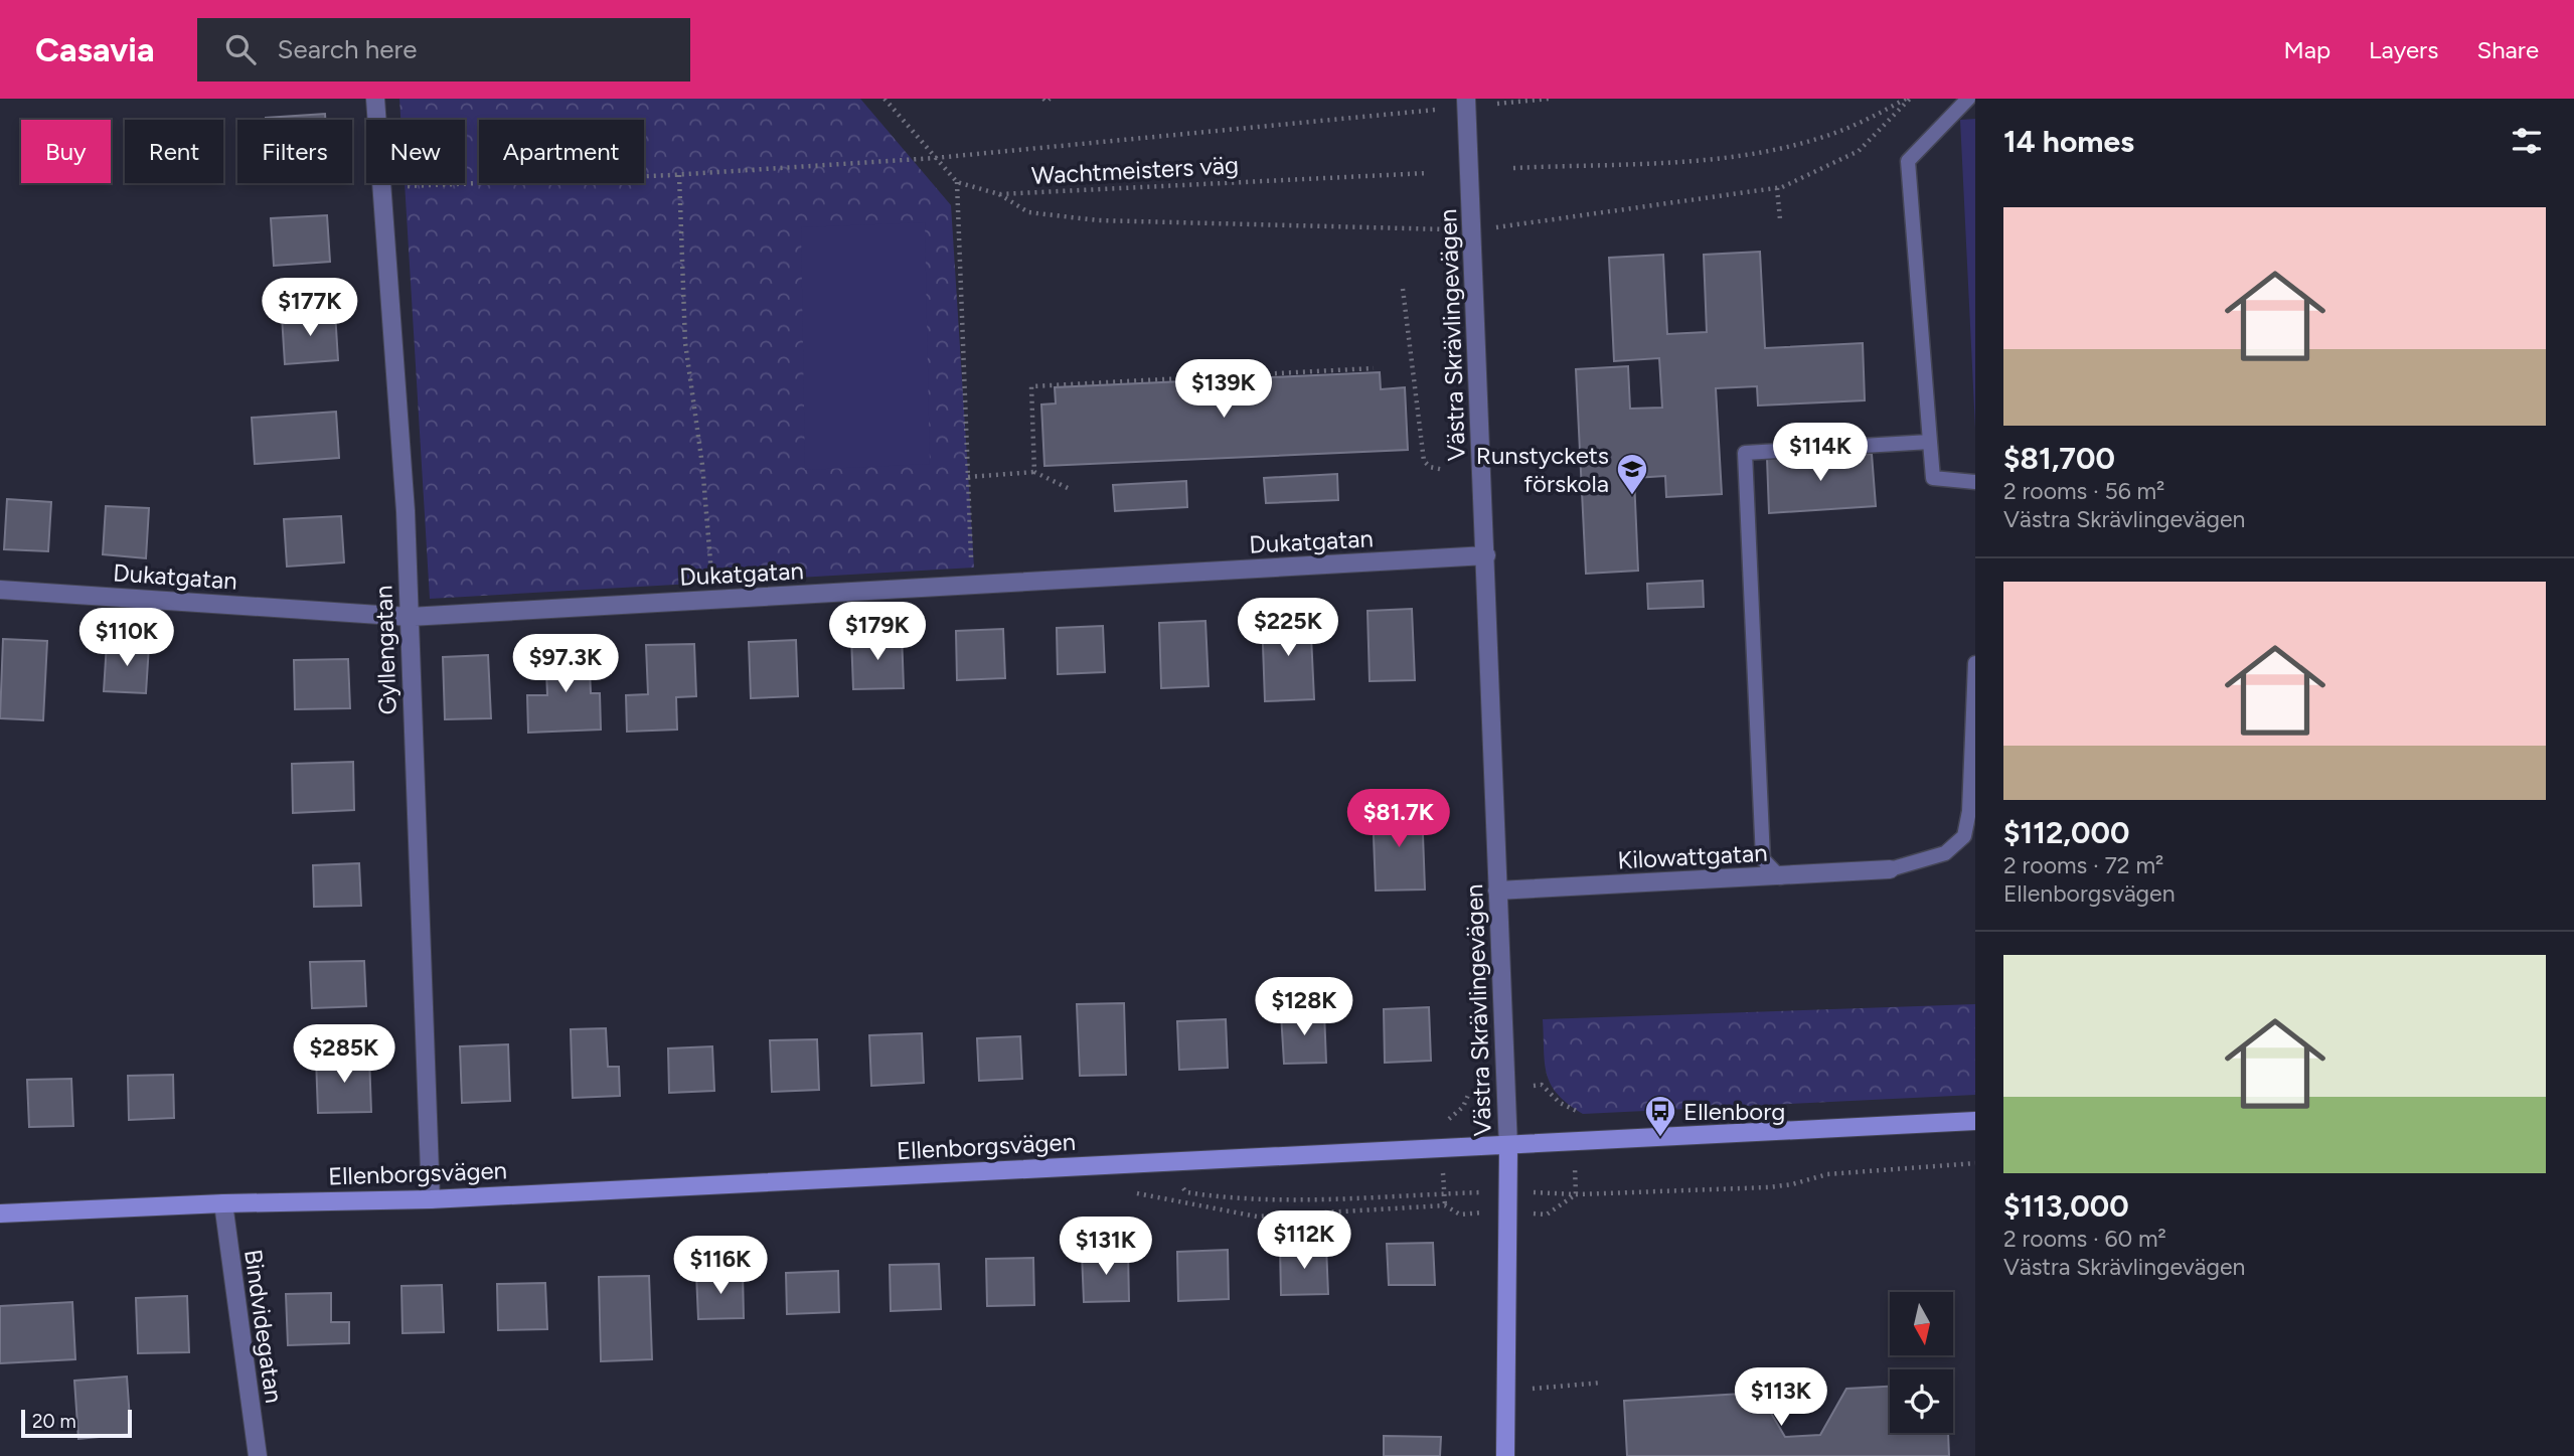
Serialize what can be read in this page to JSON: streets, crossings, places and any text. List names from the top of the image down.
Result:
{
  "streets": {
    "street": [
      "Västra Skrävlingevägen",
      "Dukatgatan",
      "Gyllengatan",
      "Kilowattgatan",
      "Ellenborgsvägen",
      "Bindvidegatan"
    ],
    "path": ["Wachtmeisters väg"]
  },
  "crossings": [
    ["Västra Skrävlingevägen", "Dukatgatan"],
    ["Västra Skrävlingevägen", "Kilowattgatan"],
    ["Västra Skrävlingevägen", "Ellenborgsvägen"],
    ["Dukatgatan", "Gyllengatan"],
    ["Gyllengatan", "Ellenborgsvägen"],
    ["Ellenborgsvägen", "Bindvidegatan"]
  ],
  "places": {
    "school or university": ["Runstyckets förskola"],
    "bus stop": ["Ellenborg"]
  },
  "scale_bar": "20 m",
  "north": "bottom",
  "page": {
    "header": "Casavia",
    "search": "Search here",
    "nav": ["Map", "Layers", "Share"],
    "heading": "14 homes",
    "chip": [
      "Buy",
      "Rent",
      "Filters",
      "New",
      "Apartment"
    ],
    "list": [
      {
        "name": "$81,700",
        "note": "2 rooms · 56 m² · Västra Skrävlingevägen"
      },
      {
        "name": "$112,000",
        "note": "2 rooms · 72 m² · Ellenborgsvägen"
      },
      {
        "name": "$113,000",
        "note": "2 rooms · 60 m² · Västra Skrävlingevägen"
      }
    ],
    "price": [
      "$177K",
      "$139K",
      "$114K",
      "$225K",
      "$179K",
      "$110K",
      "$97.3K",
      "$81.7K",
      "$128K",
      "$285K",
      "$112K",
      "$131K",
      "$116K",
      "$113K"
    ],
    "scale": "20 m"
  }
}
